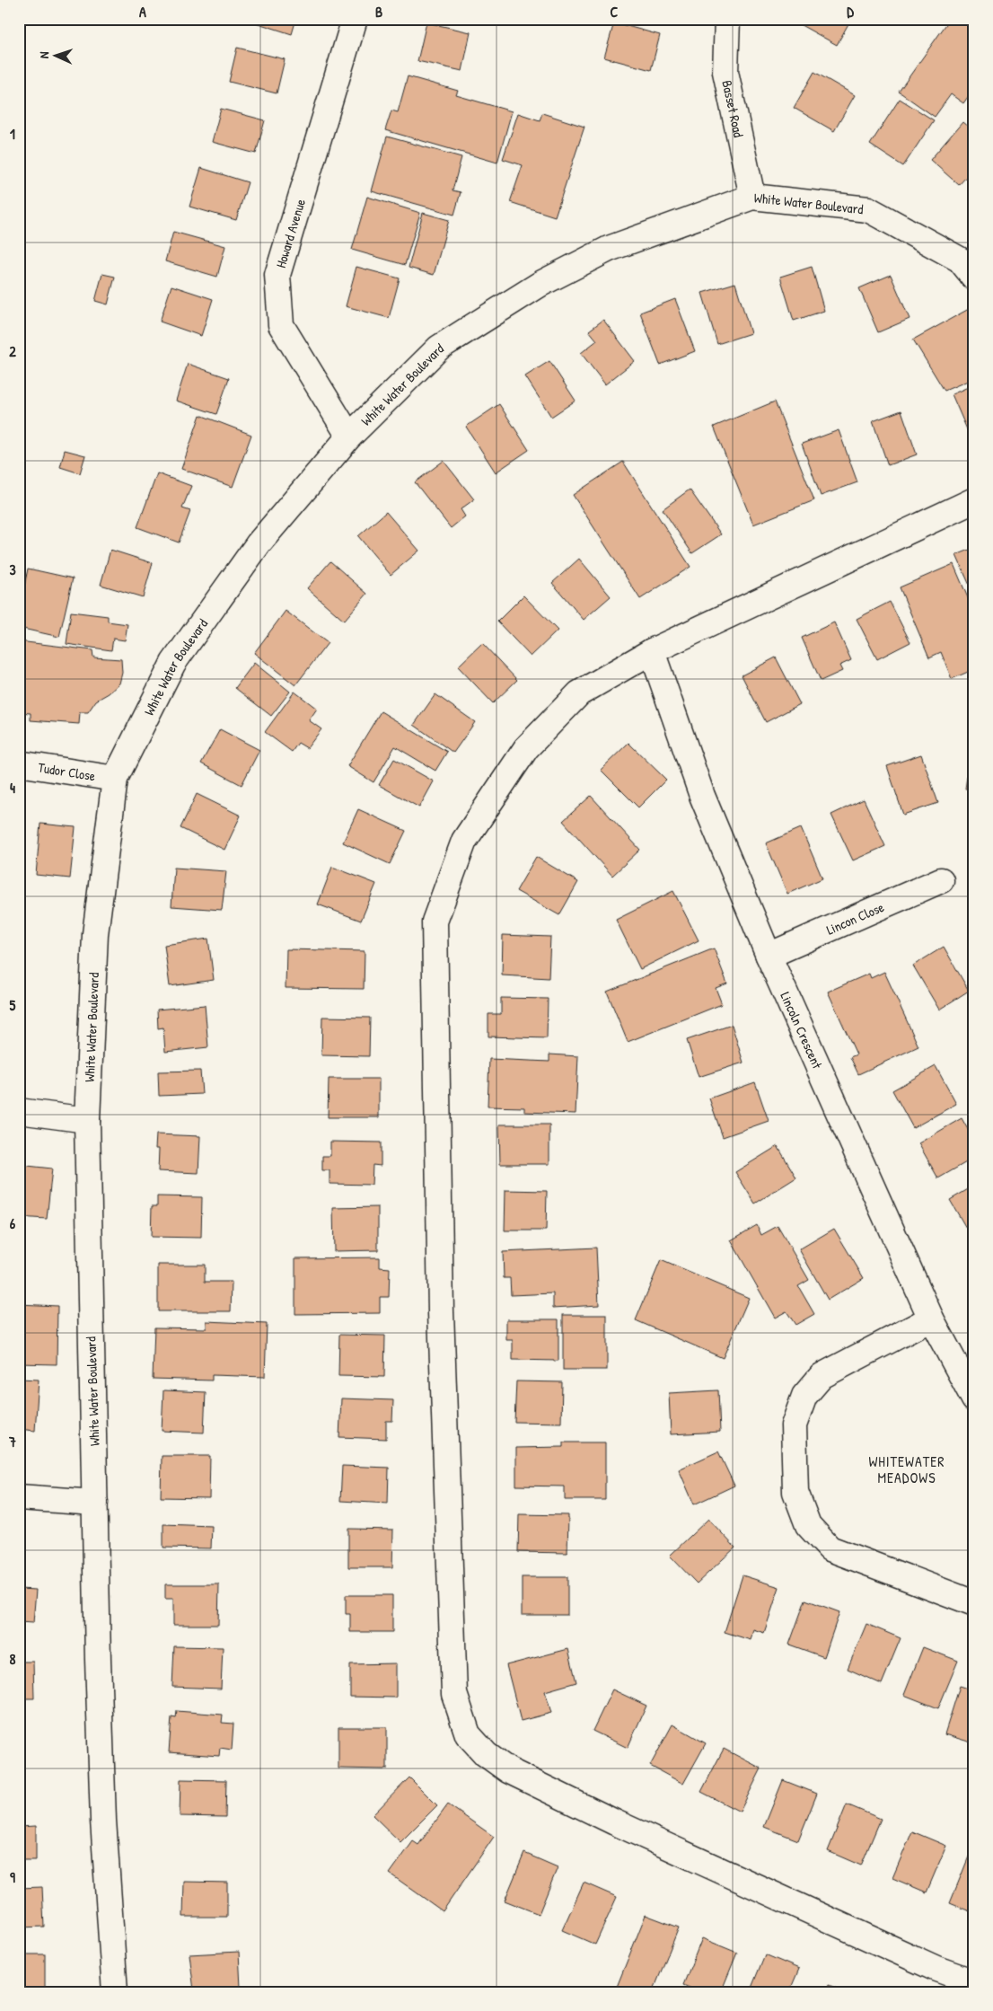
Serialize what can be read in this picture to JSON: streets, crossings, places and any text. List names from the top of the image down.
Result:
{
  "streets": {
    "street": [
      "Basset Road",
      "White Water Boulevard",
      "Howard Avenue",
      "Tudor Close",
      "Lincon Close",
      "Lincoln Crescent"
    ]
  },
  "crossings": [
    ["Basset Road", "White Water Boulevard"],
    ["White Water Boulevard", "Howard Avenue"],
    ["White Water Boulevard", "Tudor Close"],
    ["Lincon Close", "Lincoln Crescent"]
  ],
  "districts": ["WHITEWATER MEADOWS"],
  "north": "left",
  "grid": {
    "columns": [
      "A",
      "B",
      "C",
      "D"
    ],
    "rows": [
      "1",
      "2",
      "3",
      "4",
      "5",
      "6",
      "7",
      "8",
      "9"
    ]
  }
}
